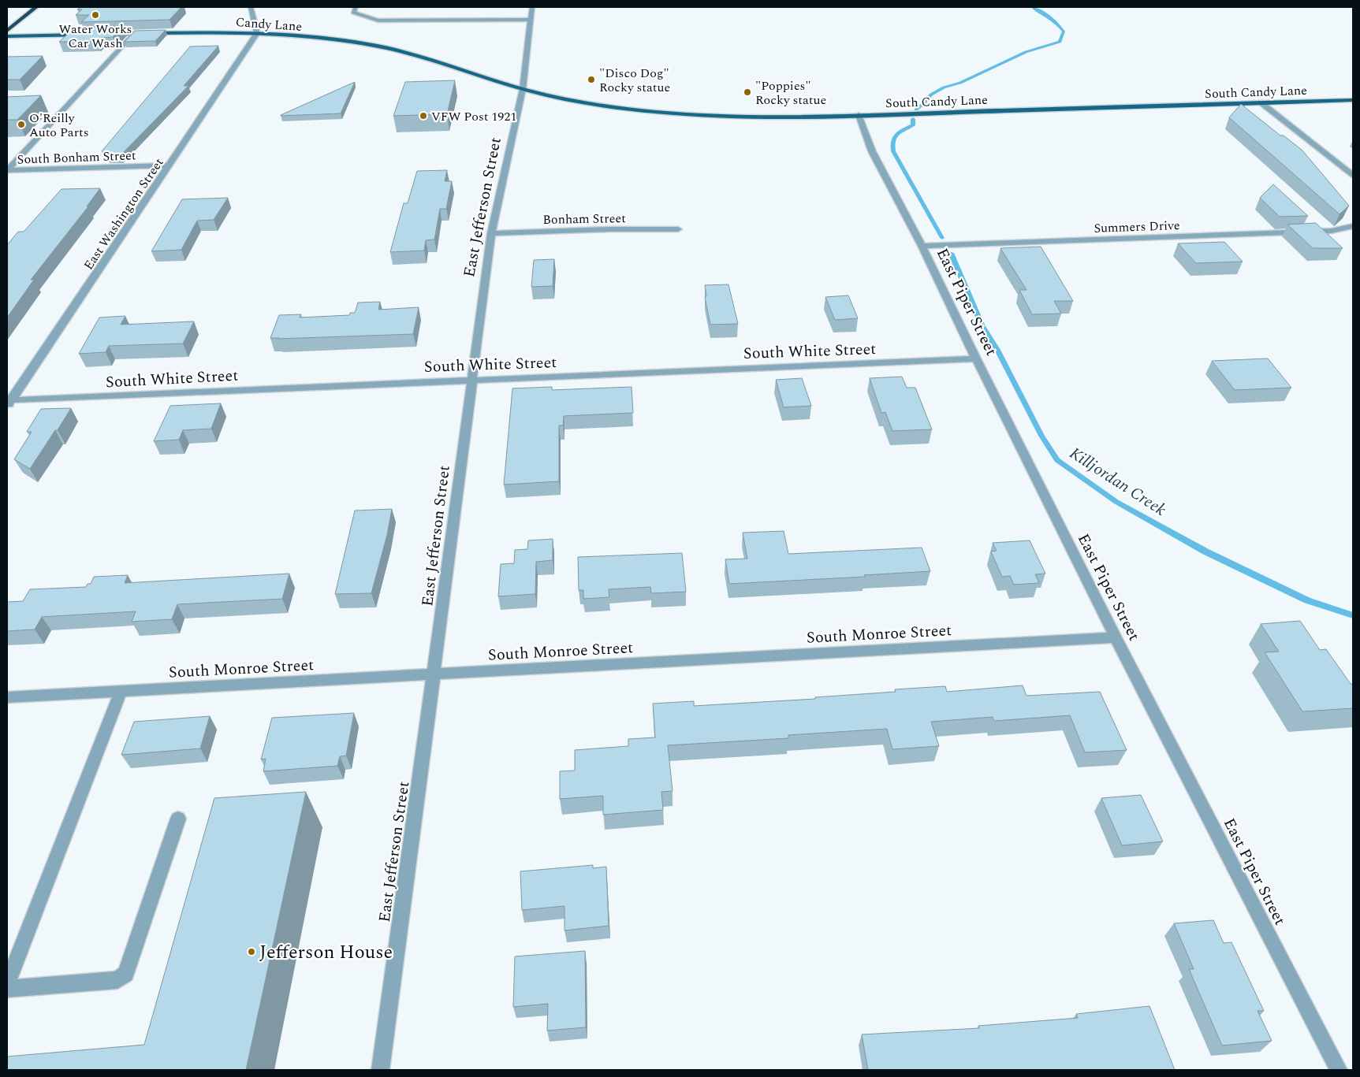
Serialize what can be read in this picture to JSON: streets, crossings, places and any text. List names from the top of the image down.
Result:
{
  "streets": {
    "main road": ["Candy Lane", "South Candy Lane"],
    "street": [
      "South Bonham Street",
      "East Jefferson Street",
      "East Washington Street",
      "Bonham Street",
      "Summers Drive",
      "East Piper Street",
      "South White Street",
      "South Monroe Street"
    ]
  },
  "crossings": [
    ["Candy Lane", "South Candy Lane"],
    ["Candy Lane", "East Jefferson Street"],
    ["Candy Lane", "East Washington Street"],
    ["South Candy Lane", "East Jefferson Street"],
    ["South Candy Lane", "East Piper Street"],
    ["South Bonham Street", "East Washington Street"],
    ["East Jefferson Street", "Bonham Street"],
    ["East Jefferson Street", "South White Street"],
    ["East Jefferson Street", "South Monroe Street"],
    ["East Washington Street", "South White Street"],
    ["Summers Drive", "East Piper Street"],
    ["East Piper Street", "South White Street"],
    ["East Piper Street", "South Monroe Street"]
  ],
  "water": ["Killjordan Creek"],
  "places": [
    "Water Works Car Wash",
    "\"Disco Dog\" Rocky statue",
    "\"Poppies\" Rocky statue",
    "VFW Post 1921",
    "O'Reilly Auto Parts",
    "Jefferson House"
  ]
}
